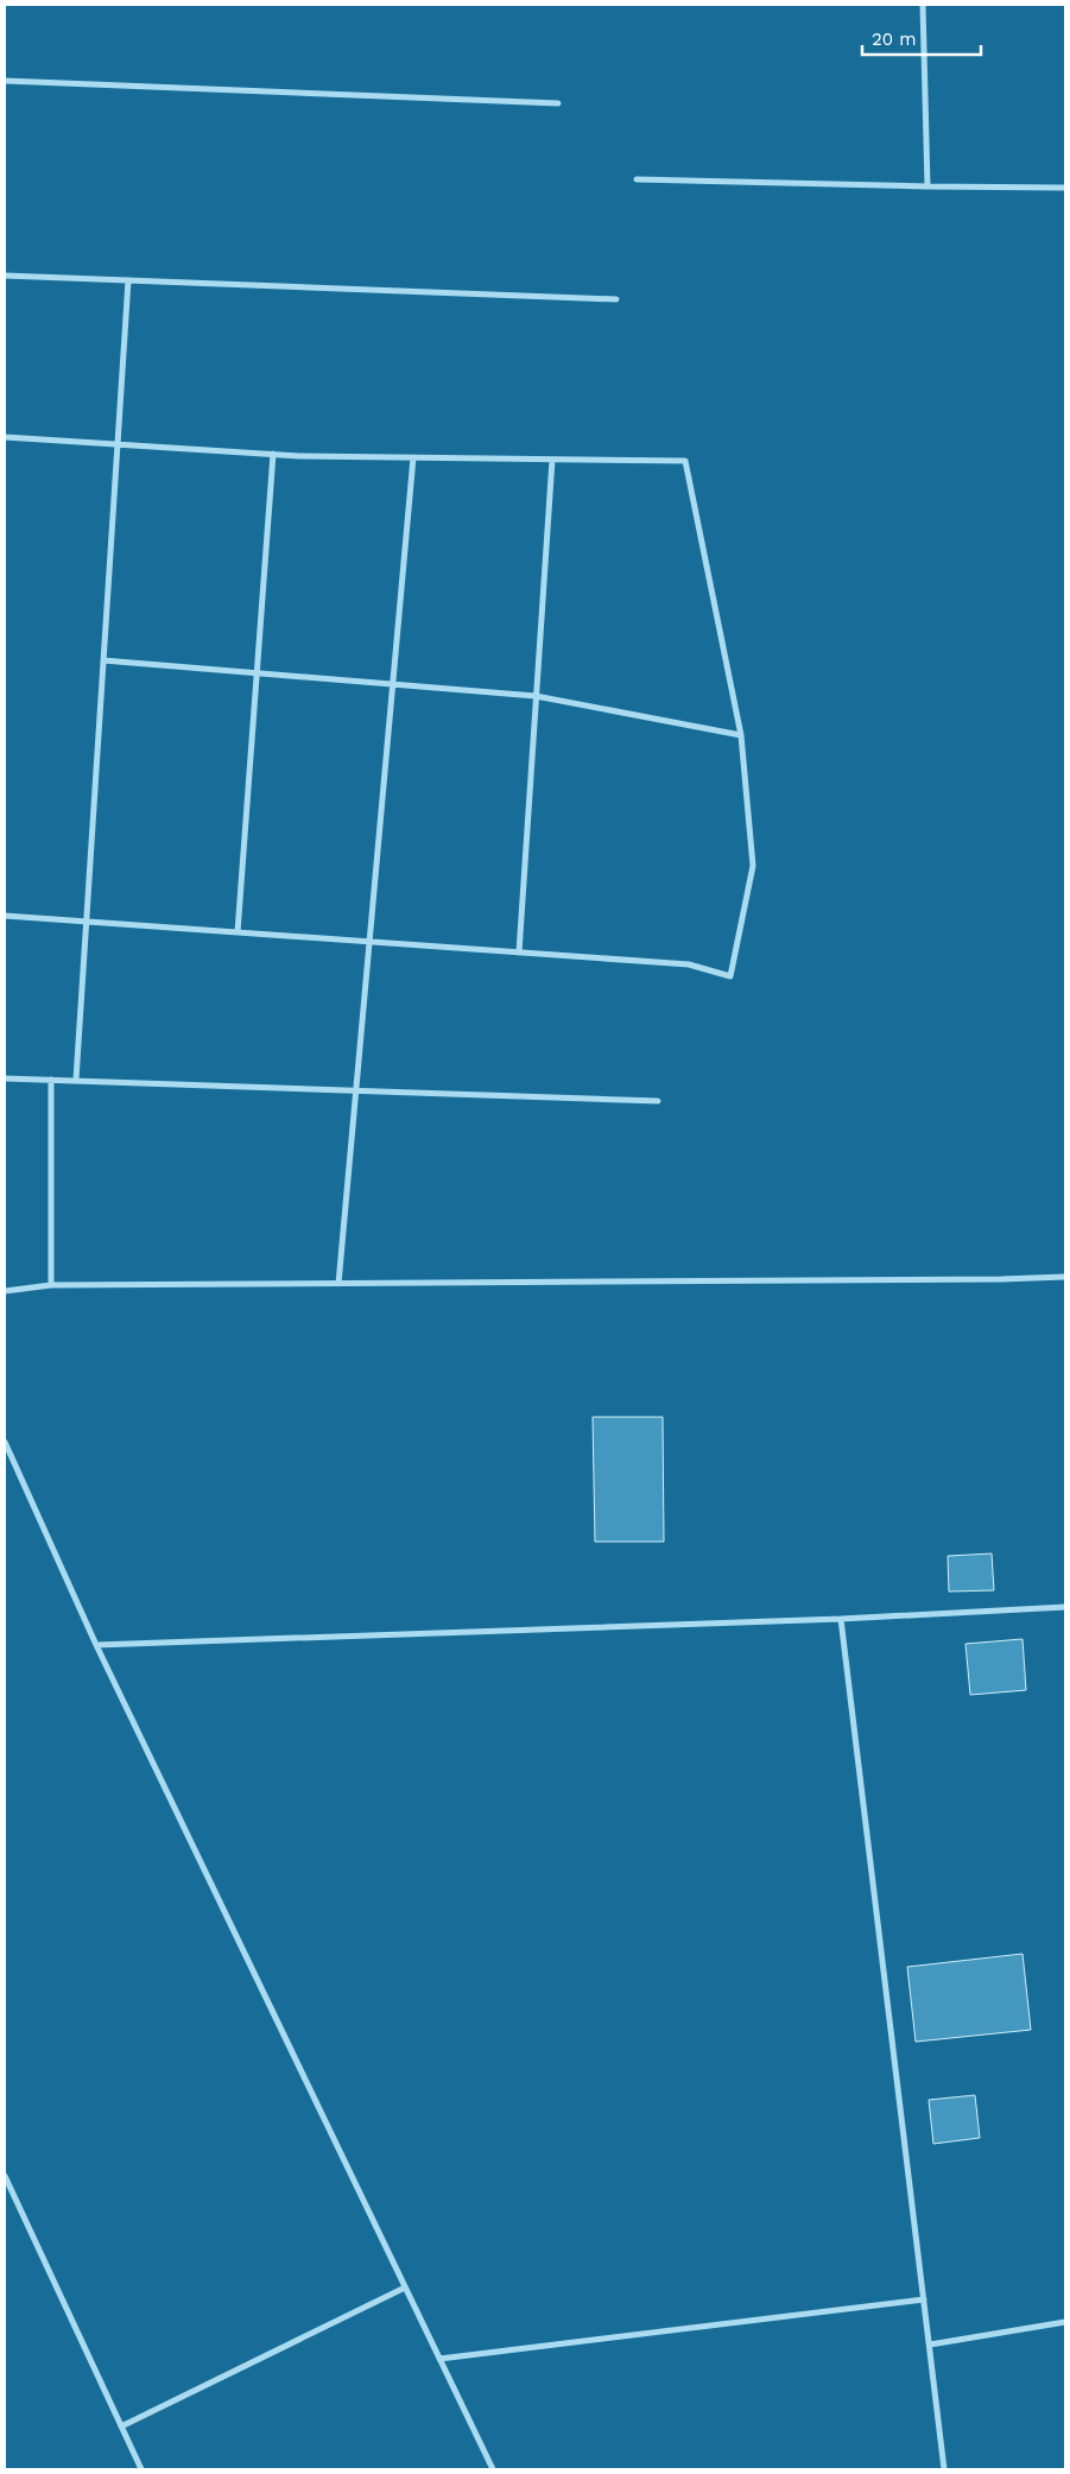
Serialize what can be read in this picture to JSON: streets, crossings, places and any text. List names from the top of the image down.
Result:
{
  "scale_bar": "20 m"
}
